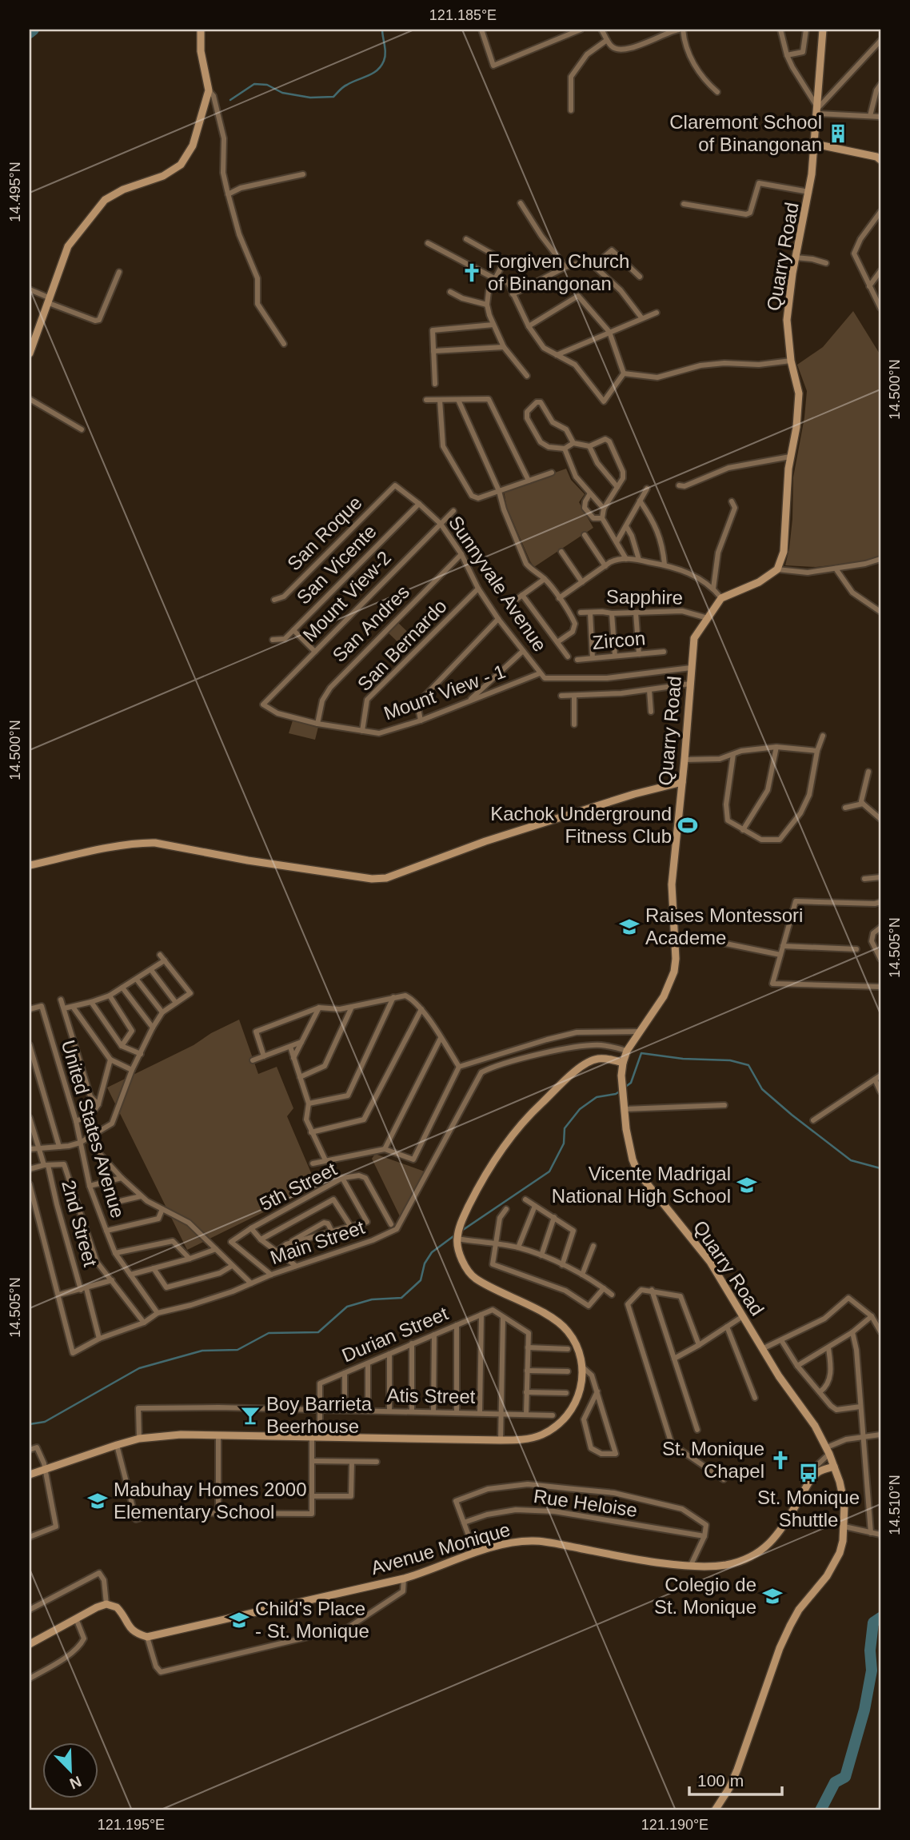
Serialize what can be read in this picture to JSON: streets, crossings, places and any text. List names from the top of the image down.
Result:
{
  "streets": {
    "street": [
      "Quarry Road",
      "San Roque",
      "San Vicente",
      "Sunnyvale Avenue",
      "Mount View-2",
      "Sapphire",
      "San Andres",
      "Zircon",
      "San Bernardo",
      "Mount View - 1",
      "United States Avenue",
      "5th Street",
      "2nd Street",
      "Main Street",
      "Durian Street",
      "Atis Street",
      "Rue Heloise",
      "Avenue Monique"
    ]
  },
  "crossings": [
    ["Quarry Road", "Sunnyvale Avenue"],
    ["Quarry Road", "Sapphire"],
    ["Quarry Road", "Main Street"],
    ["Quarry Road", "Avenue Monique"],
    ["San Roque", "Sunnyvale Avenue"],
    ["San Vicente", "Sunnyvale Avenue"],
    ["Sunnyvale Avenue", "Mount View-2"],
    ["Sunnyvale Avenue", "San Andres"],
    ["Sunnyvale Avenue", "San Bernardo"],
    ["Sunnyvale Avenue", "Mount View - 1"],
    ["Mount View-2", "Mount View - 1"],
    ["San Andres", "Mount View - 1"],
    ["San Bernardo", "Mount View - 1"],
    ["United States Avenue", "Main Street"],
    ["5th Street", "Main Street"],
    ["Durian Street", "Atis Street"]
  ],
  "places": {
    "building": ["Claremont School of Binangonan"],
    "church": ["Forgiven Church of Binangonan", "St. Monique Chapel"],
    "sports": ["Kachok Underground Fitness Club"],
    "school or university": [
      "Raises Montessori Academe",
      "Vicente Madrigal National High School",
      "Mabuhay Homes 2000 Elementary School",
      "Colegio de St. Monique",
      "Child's Place - St. Monique"
    ],
    "bar": ["Boy Barrieta Beerhouse"],
    "bus stop": ["St. Monique Shuttle"]
  },
  "scale_bar": "100 m",
  "north": "bottom right",
  "coordinates": [
    "121.185°E",
    "14.495°N",
    "14.500°N",
    "14.505°N",
    "14.510°N",
    "121.195°E",
    "121.190°E"
  ]
}
